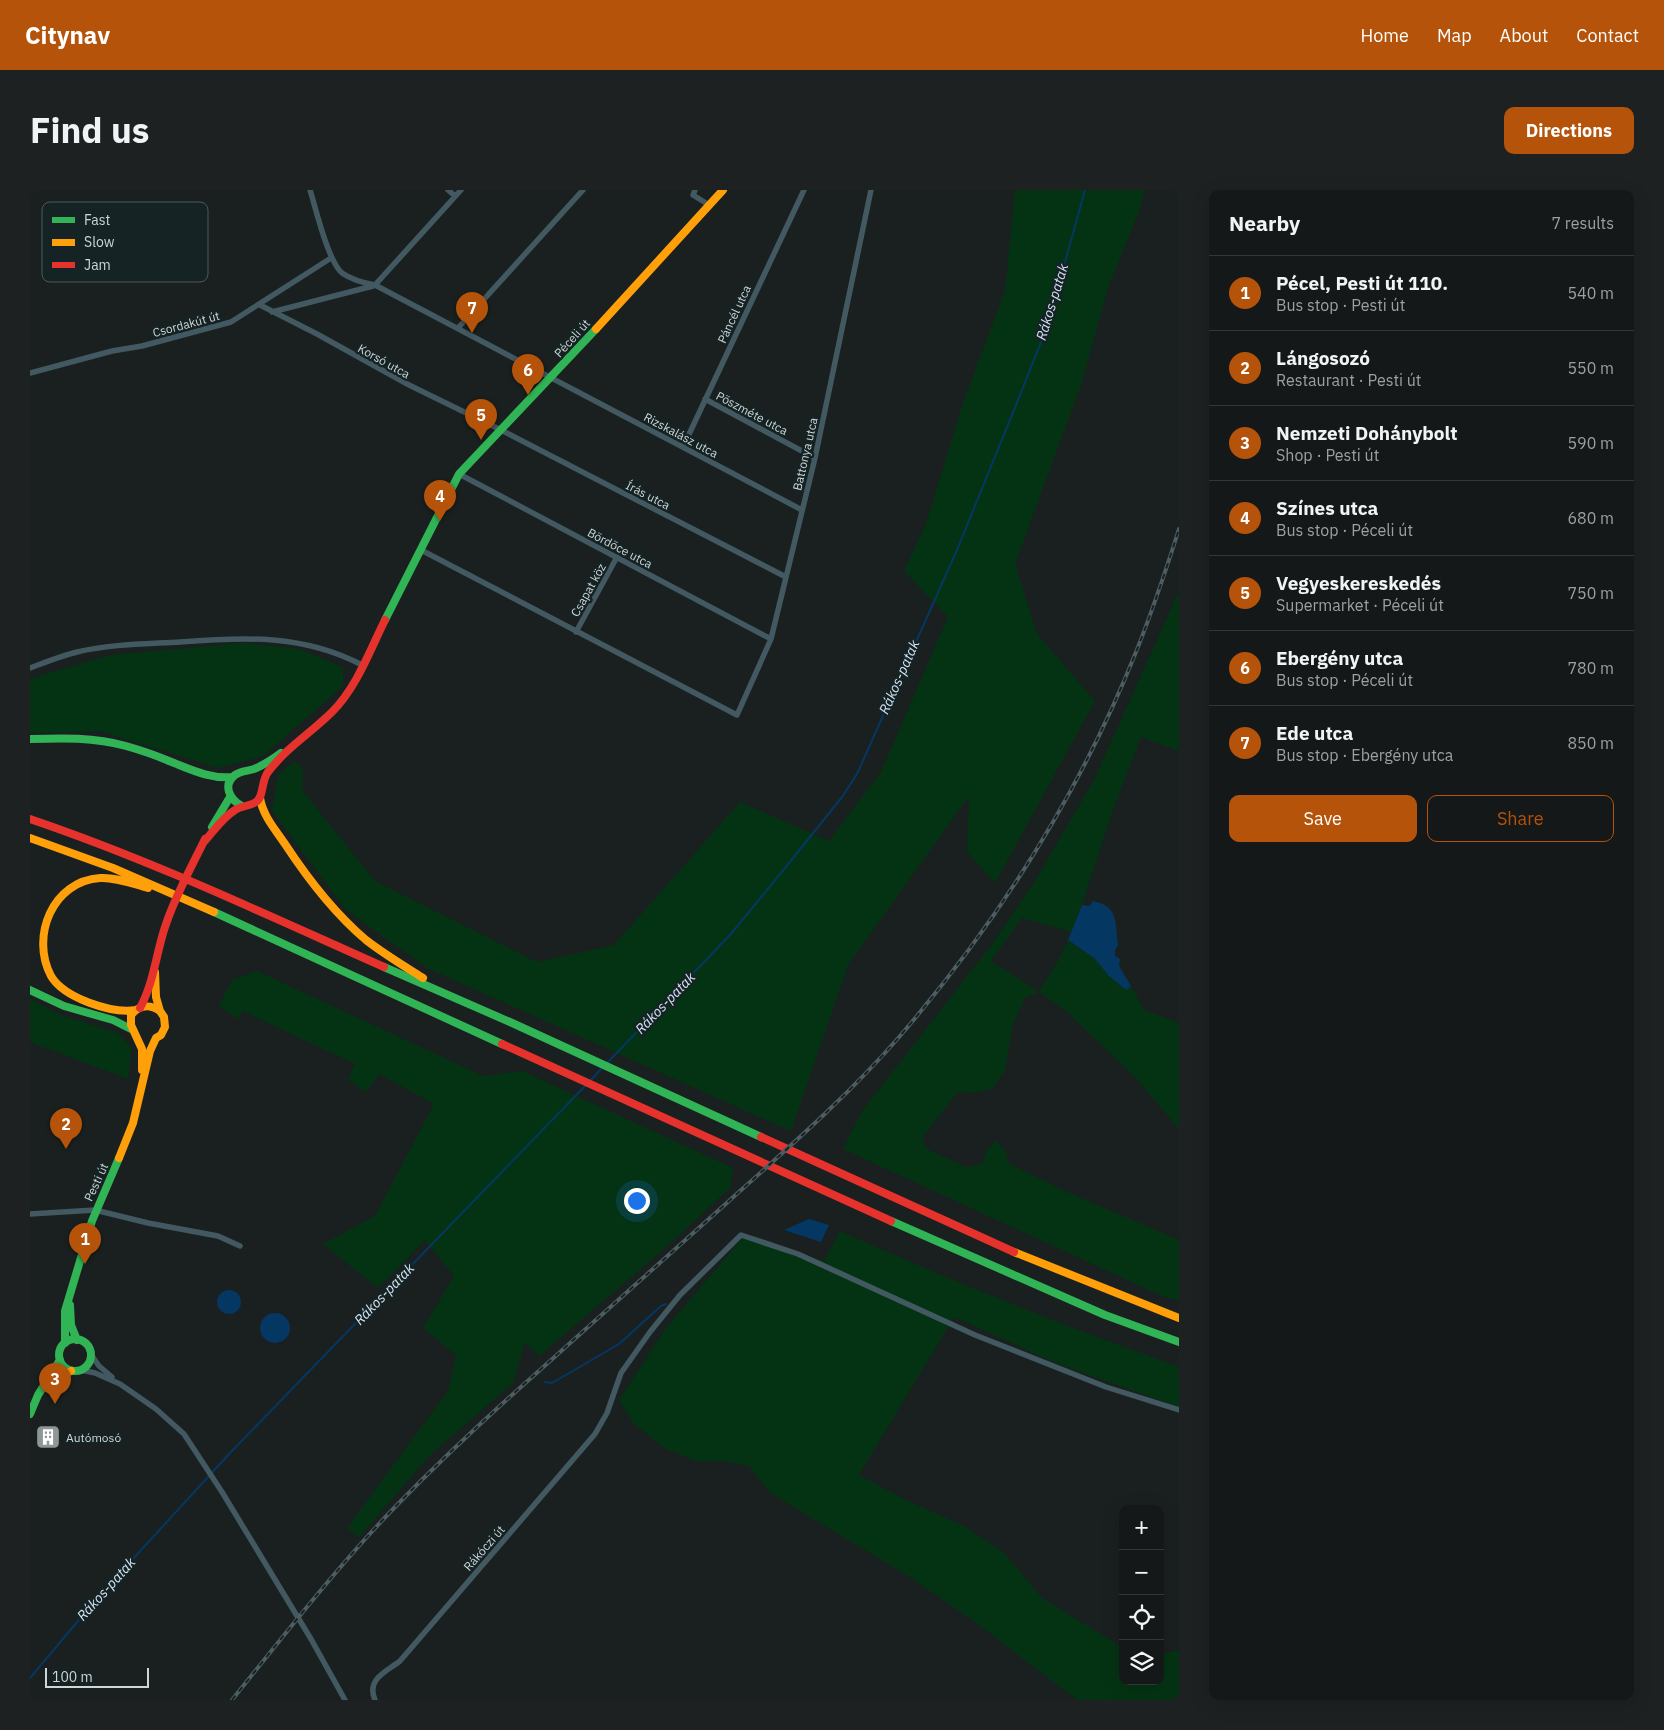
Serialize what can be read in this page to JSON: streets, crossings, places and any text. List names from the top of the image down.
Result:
{
  "streets": {
    "main road": ["Péceli út", "Pesti út"],
    "street": [
      "Páncél utca",
      "Csordakút út",
      "Korsó utca",
      "Pöszméte utca",
      "Rizskalász utca",
      "Battonya utca",
      "Írás utca",
      "Bördöce utca",
      "Csapat köz",
      "Rákóczi út"
    ]
  },
  "crossings": [
    ["Páncél utca", "Pöszméte utca"],
    ["Páncél utca", "Rizskalász utca"],
    ["Csordakút út", "Korsó utca"],
    ["Csordakút út", "Rizskalász utca"],
    ["Péceli út", "Korsó utca"],
    ["Péceli út", "Rizskalász utca"],
    ["Péceli út", "Írás utca"],
    ["Péceli út", "Bördöce utca"],
    ["Korsó utca", "Írás utca"],
    ["Pöszméte utca", "Battonya utca"],
    ["Rizskalász utca", "Battonya utca"],
    ["Battonya utca", "Írás utca"],
    ["Battonya utca", "Bördöce utca"],
    ["Battonya utca", "Csapat köz"],
    ["Bördöce utca", "Csapat köz"]
  ],
  "water": ["Rákos-patak"],
  "places": {
    "building": ["Autómosó"]
  },
  "legend": ["Fast", "Slow", "Jam"],
  "scale_bar": "100 m",
  "page": {
    "header": "Citynav",
    "nav": [
      "Home",
      "Map",
      "About",
      "Contact"
    ],
    "title": "Find us",
    "buttons": [
      "Directions",
      ["Save", "Share"]
    ],
    "heading": ["Nearby", "7 results"],
    "list": [
      {
        "mark": "1",
        "name": "Pécel, Pesti út 110.",
        "note": "Bus stop · Pesti út",
        "value": "540 m"
      },
      {
        "mark": "2",
        "name": "Lángosozó",
        "note": "Restaurant · Pesti út",
        "value": "550 m"
      },
      {
        "mark": "3",
        "name": "Nemzeti Dohánybolt",
        "note": "Shop · Pesti út",
        "value": "590 m"
      },
      {
        "mark": "4",
        "name": "Színes utca",
        "note": "Bus stop · Péceli út",
        "value": "680 m"
      },
      {
        "mark": "5",
        "name": "Vegyeskereskedés",
        "note": "Supermarket · Péceli út",
        "value": "750 m"
      },
      {
        "mark": "6",
        "name": "Ebergény utca",
        "note": "Bus stop · Péceli út",
        "value": "780 m"
      },
      {
        "mark": "7",
        "name": "Ede utca",
        "note": "Bus stop · Ebergény utca",
        "value": "850 m"
      }
    ],
    "pins": [
      "7",
      "6",
      "5",
      "4",
      "2",
      "1",
      "3"
    ],
    "map_buttons": ["+", "−"],
    "scale": "100 m"
  }
}
